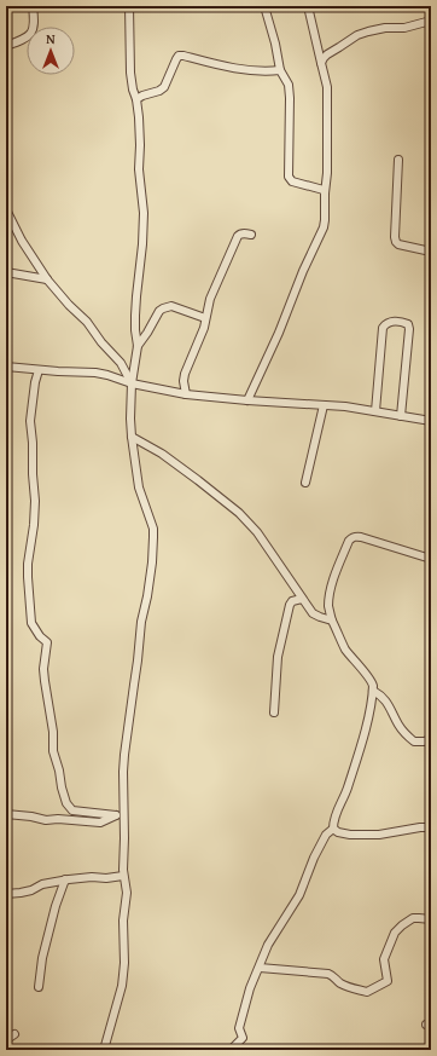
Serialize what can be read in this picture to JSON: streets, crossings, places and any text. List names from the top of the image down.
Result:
{
  "north": "top"
}
